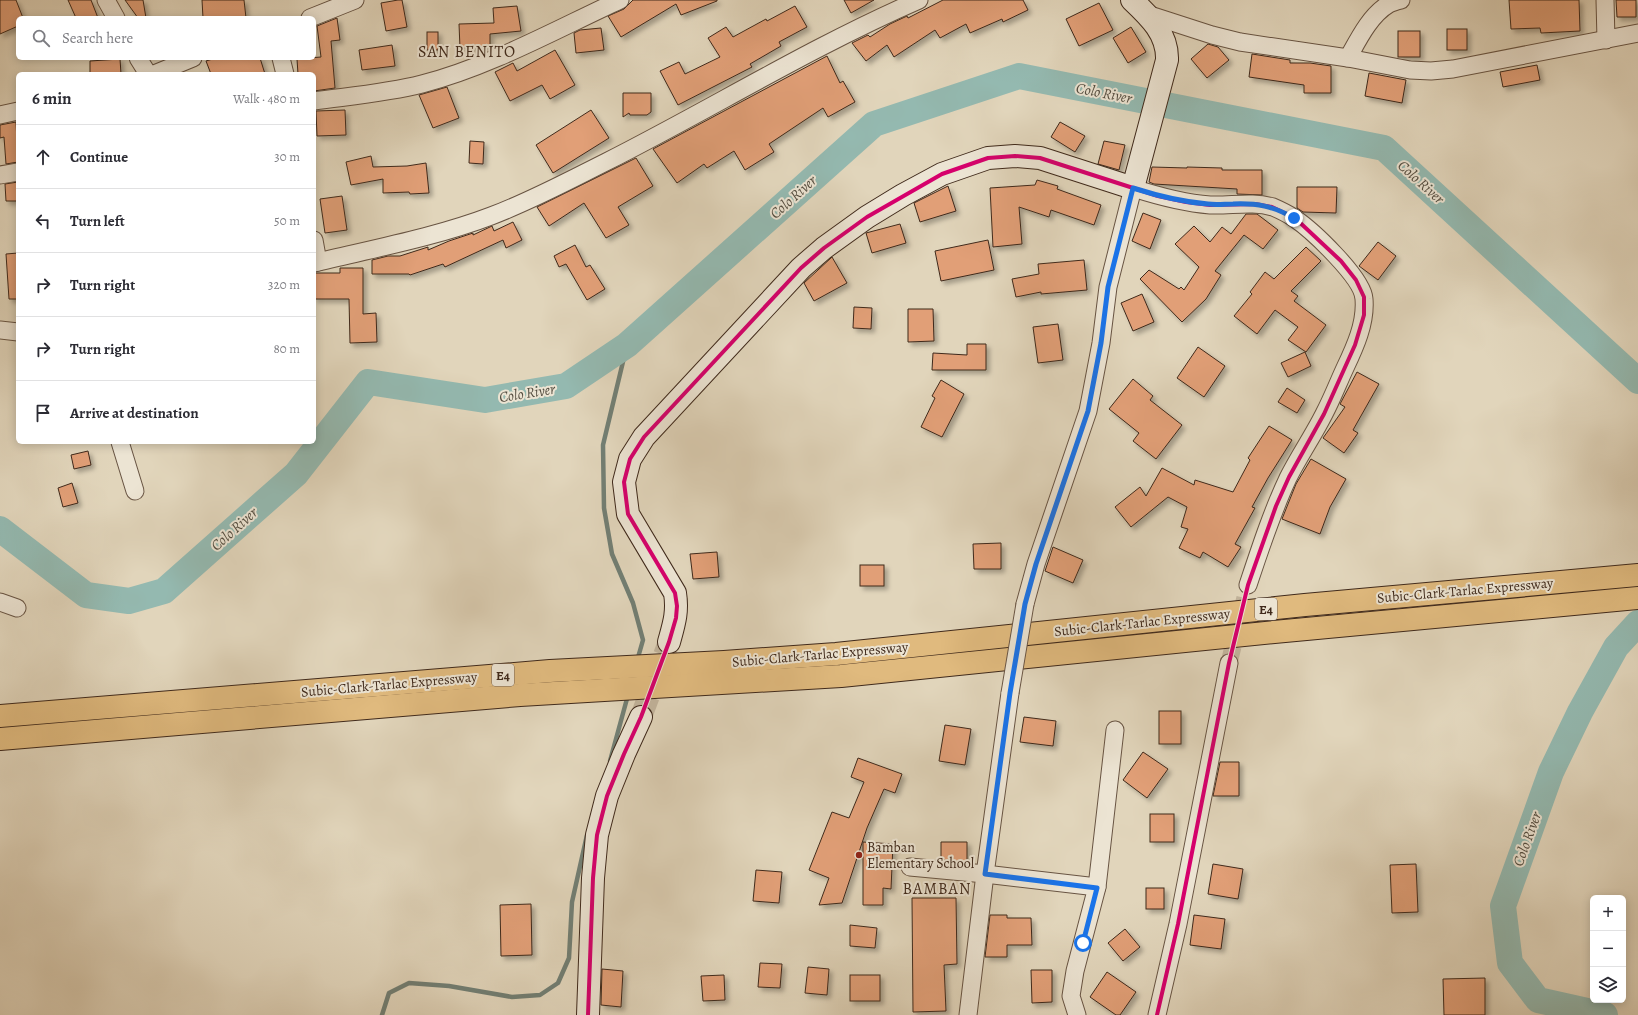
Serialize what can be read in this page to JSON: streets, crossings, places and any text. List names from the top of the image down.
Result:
{
  "streets": {
    "highway": ["Subic-Clark-Tarlac Expressway", "E4"]
  },
  "districts": ["SAN BENITO", "BAMBAN"],
  "water": ["Colo River"],
  "places": ["Bamban Elementary School"],
  "page": {
    "search": "Search here",
    "heading": ["6 min", "Walk · 480 m"],
    "list": [
      ["Continue", "30 m"],
      ["Turn left", "50 m"],
      ["Turn right", "320 m"],
      ["Turn right", "80 m"],
      "Arrive at destination"
    ],
    "map_buttons": ["+", "−"]
  }
}
